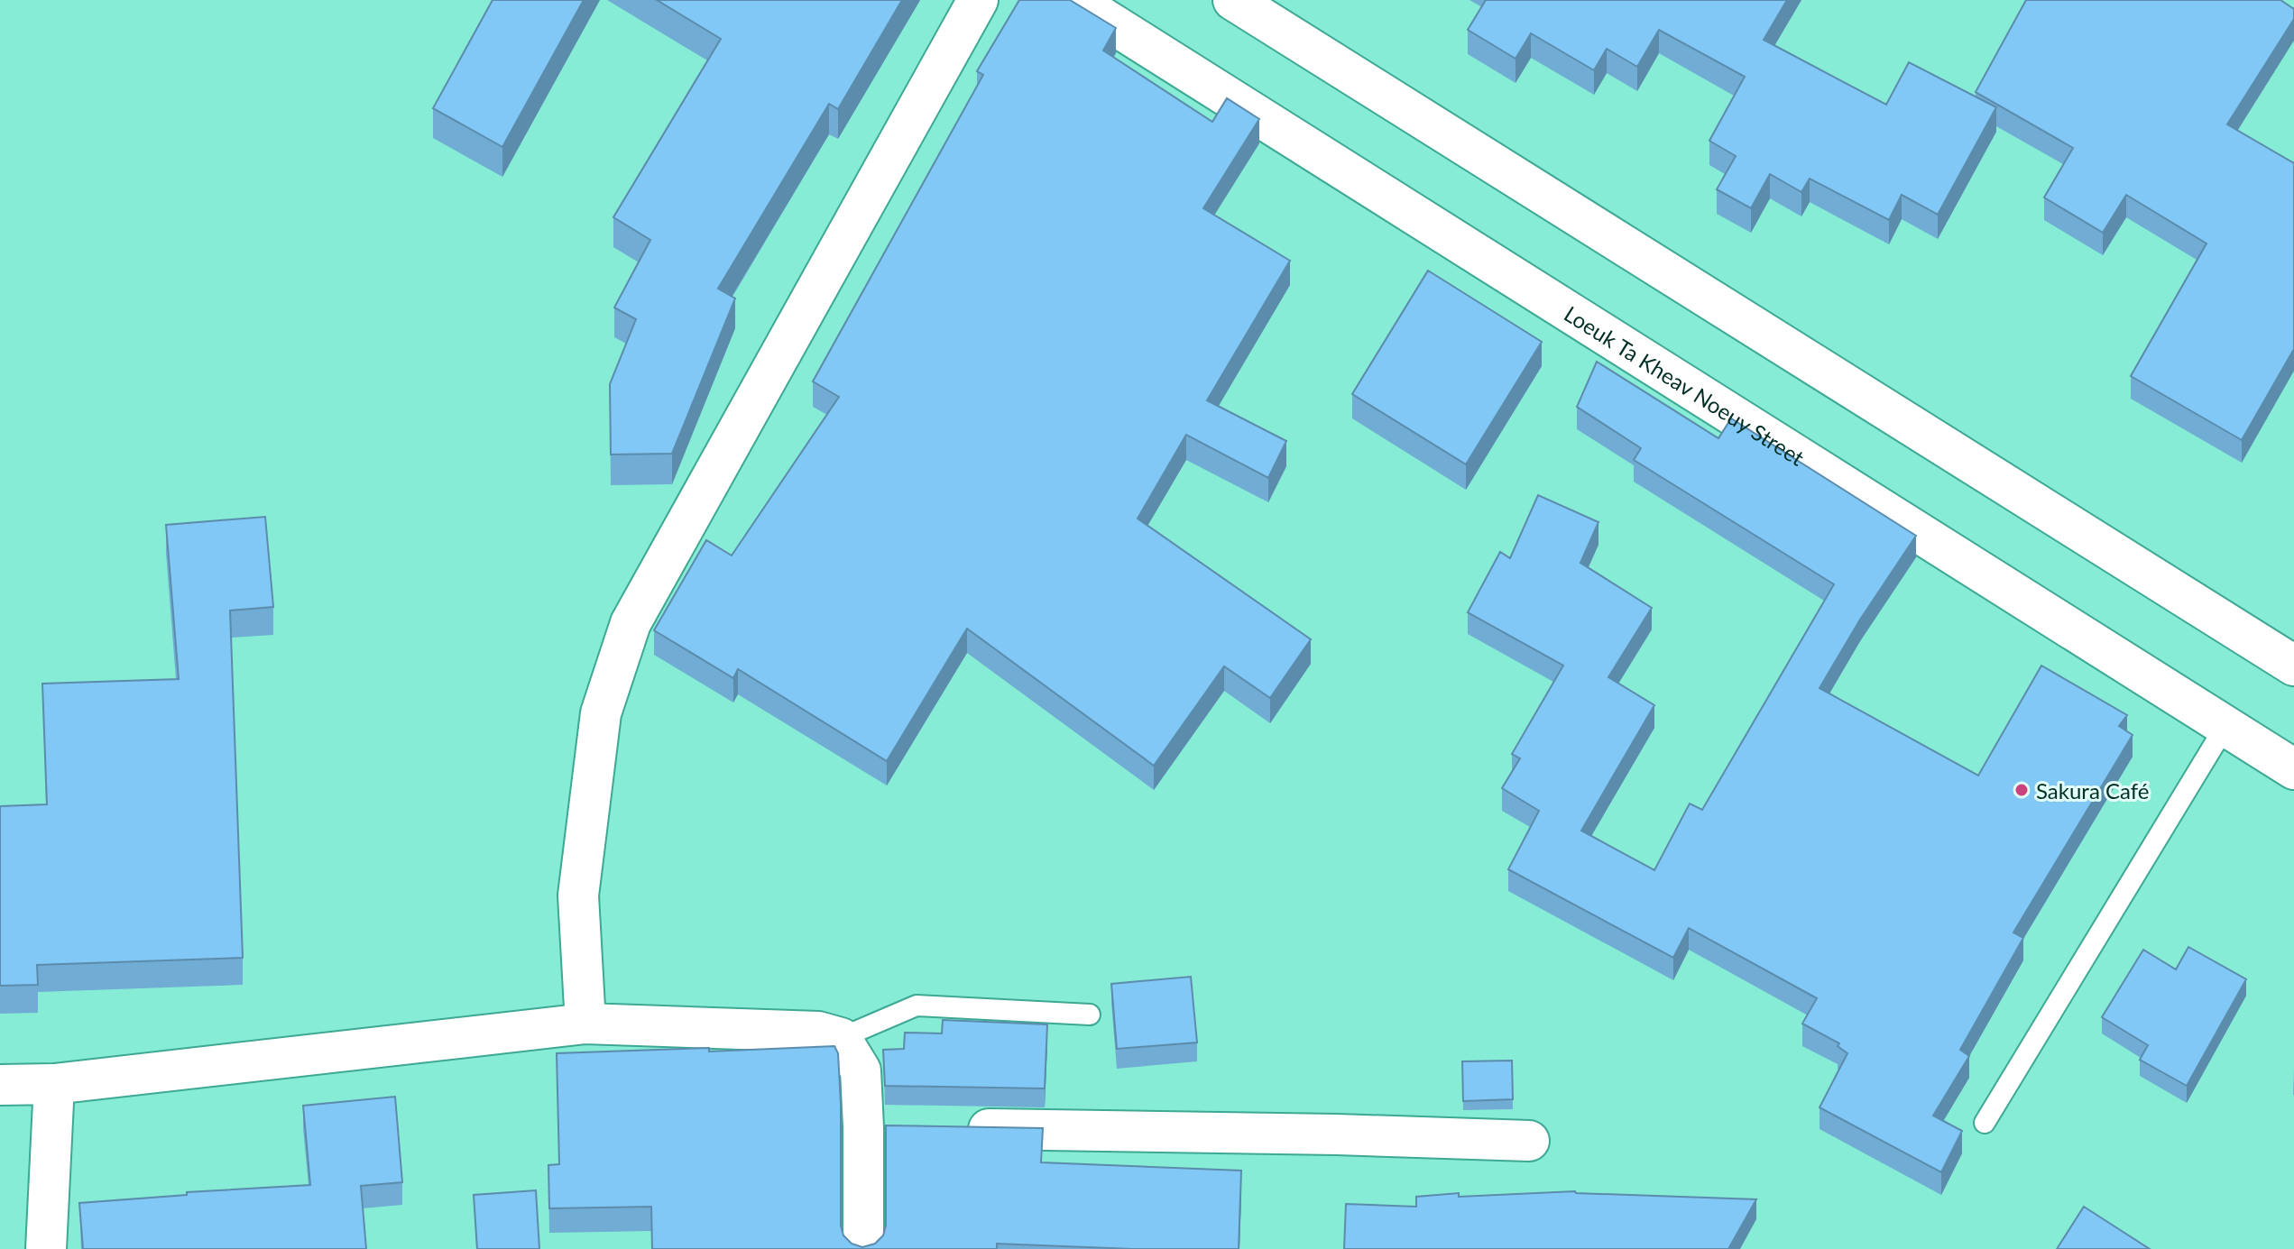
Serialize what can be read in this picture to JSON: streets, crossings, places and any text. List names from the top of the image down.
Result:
{
  "streets": {
    "street": ["Loeuk Ta Kheav Noeuy Street"]
  },
  "places": ["Sakura Café"]
}
